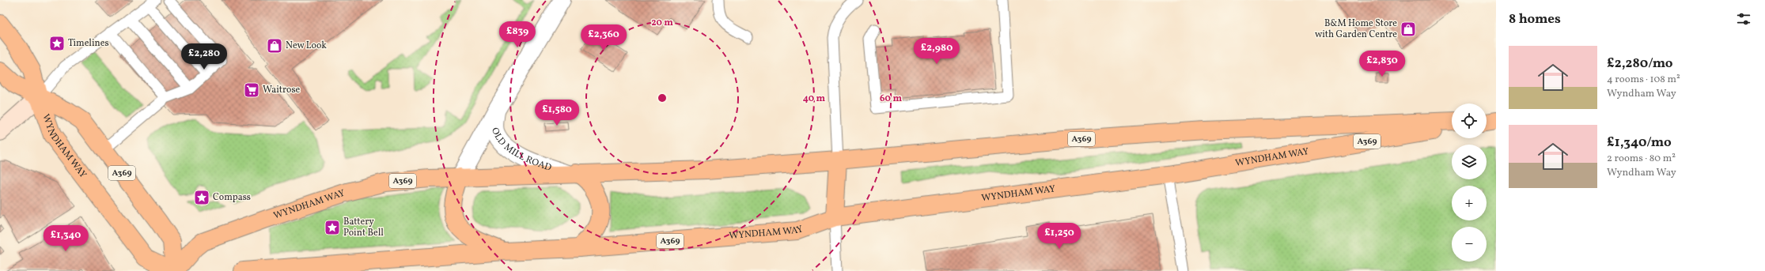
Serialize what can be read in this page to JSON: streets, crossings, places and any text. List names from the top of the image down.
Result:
{
  "streets": {
    "main road": ["A369", "WYNDHAM WAY"],
    "street": ["OLD MILL ROAD"]
  },
  "crossings": [
    ["WYNDHAM WAY", "OLD MILL ROAD"]
  ],
  "places": {
    "shop": ["B&M Home Store with Garden Centre", "New Look"],
    "place": ["Timelines", "Compass", "Battery Point Bell"],
    "supermarket": ["Waitrose"]
  },
  "page": {
    "heading": "8 homes",
    "price": [
      "£839",
      "£2,360",
      "£2,980",
      "£2,280",
      "£2,830",
      "£1,580",
      "£1,250",
      "£1,340"
    ],
    "list": [
      {
        "name": "£2,280/mo",
        "note": "4 rooms · 108 m² · Wyndham Way"
      },
      {
        "name": "£1,340/mo",
        "note": "2 rooms · 80 m² · Wyndham Way"
      }
    ],
    "map_buttons": ["+", "−"]
  },
  "rings": ["20 m", "40 m", "60 m"]
}
